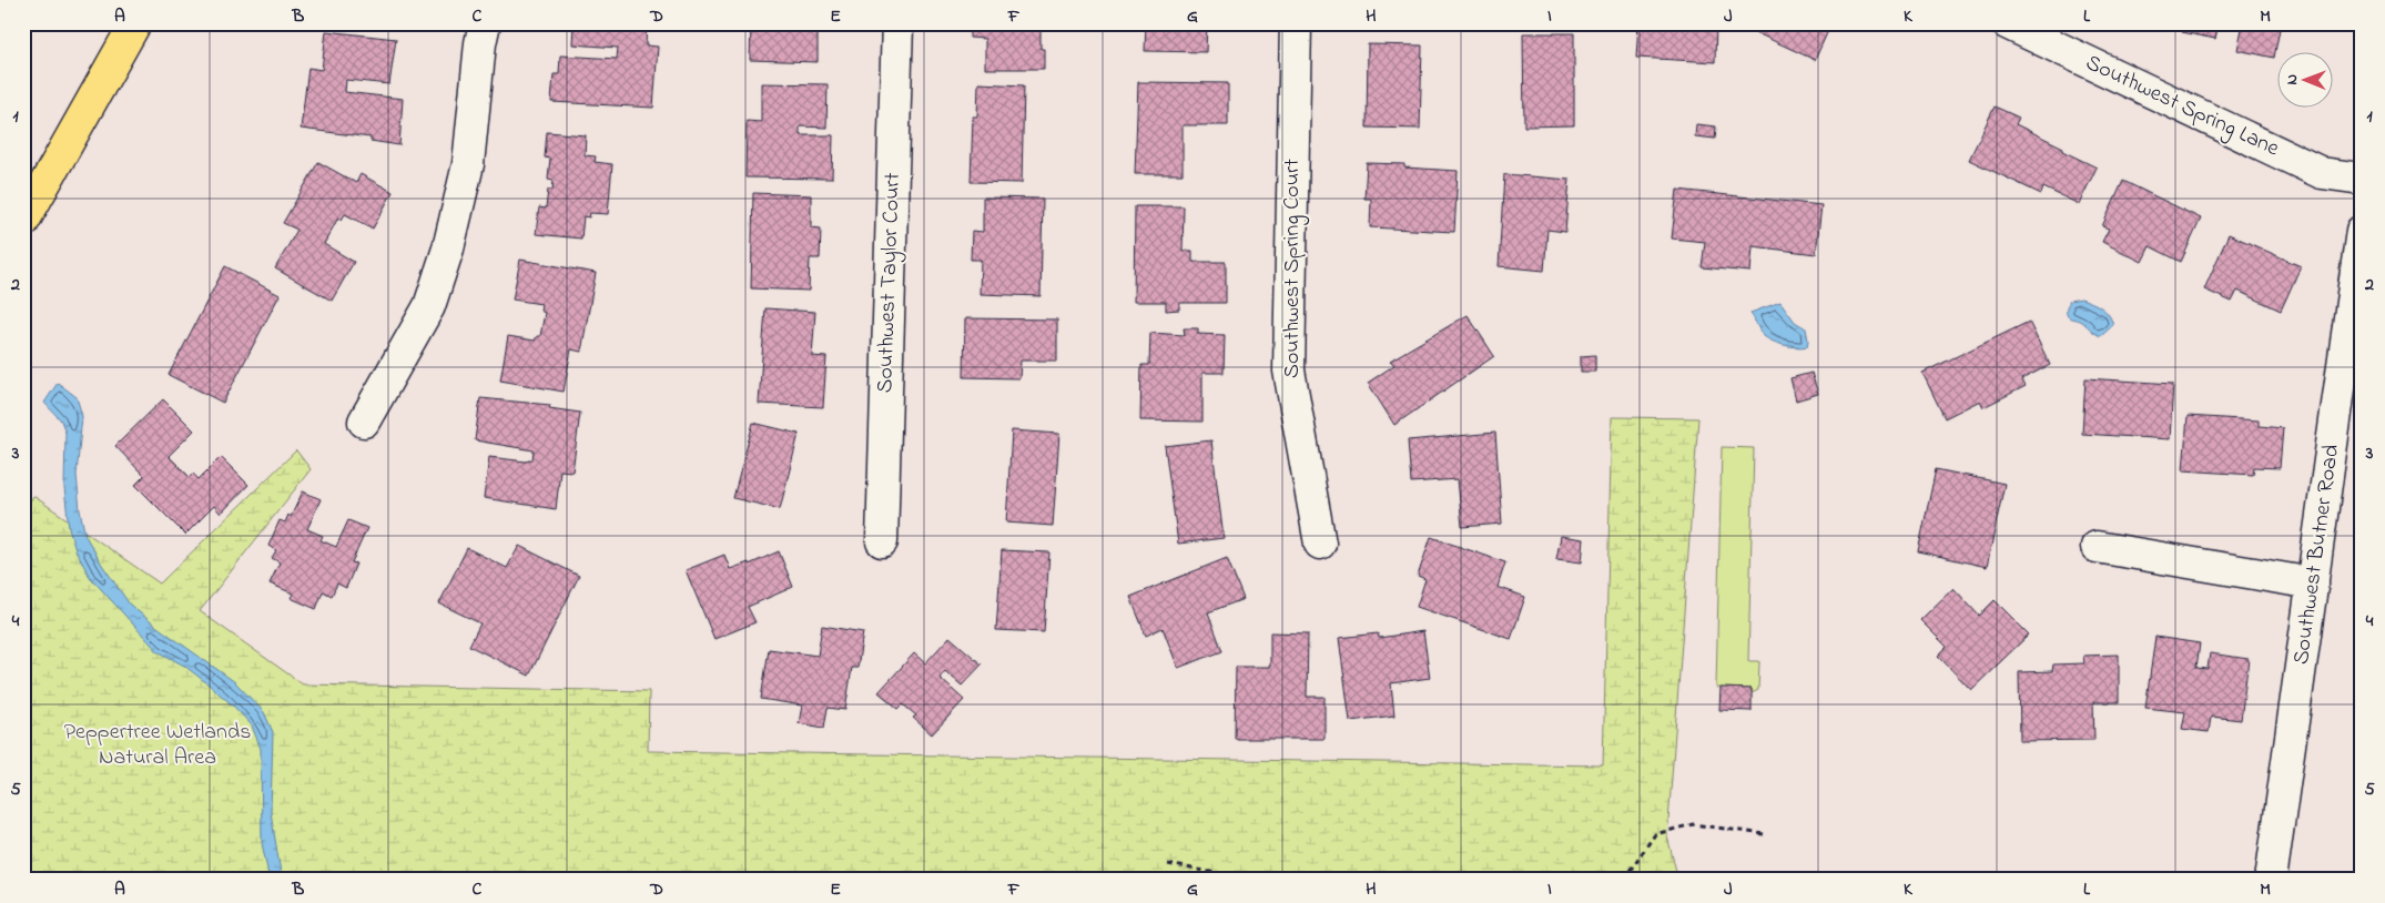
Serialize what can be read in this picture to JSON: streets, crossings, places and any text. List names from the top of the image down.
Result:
{
  "streets": {
    "street": [
      "Southwest Spring Lane",
      "Southwest Spring Court",
      "Southwest Taylor Court",
      "Southwest Butner Road"
    ]
  },
  "parks": ["Peppertree Wetlands Natural Area"],
  "north": "left",
  "grid": {
    "columns": [
      "A",
      "B",
      "C",
      "D",
      "E",
      "F",
      "G",
      "H",
      "I",
      "J",
      "K",
      "L",
      "M"
    ],
    "rows": [
      "1",
      "2",
      "3",
      "4",
      "5"
    ]
  }
}
